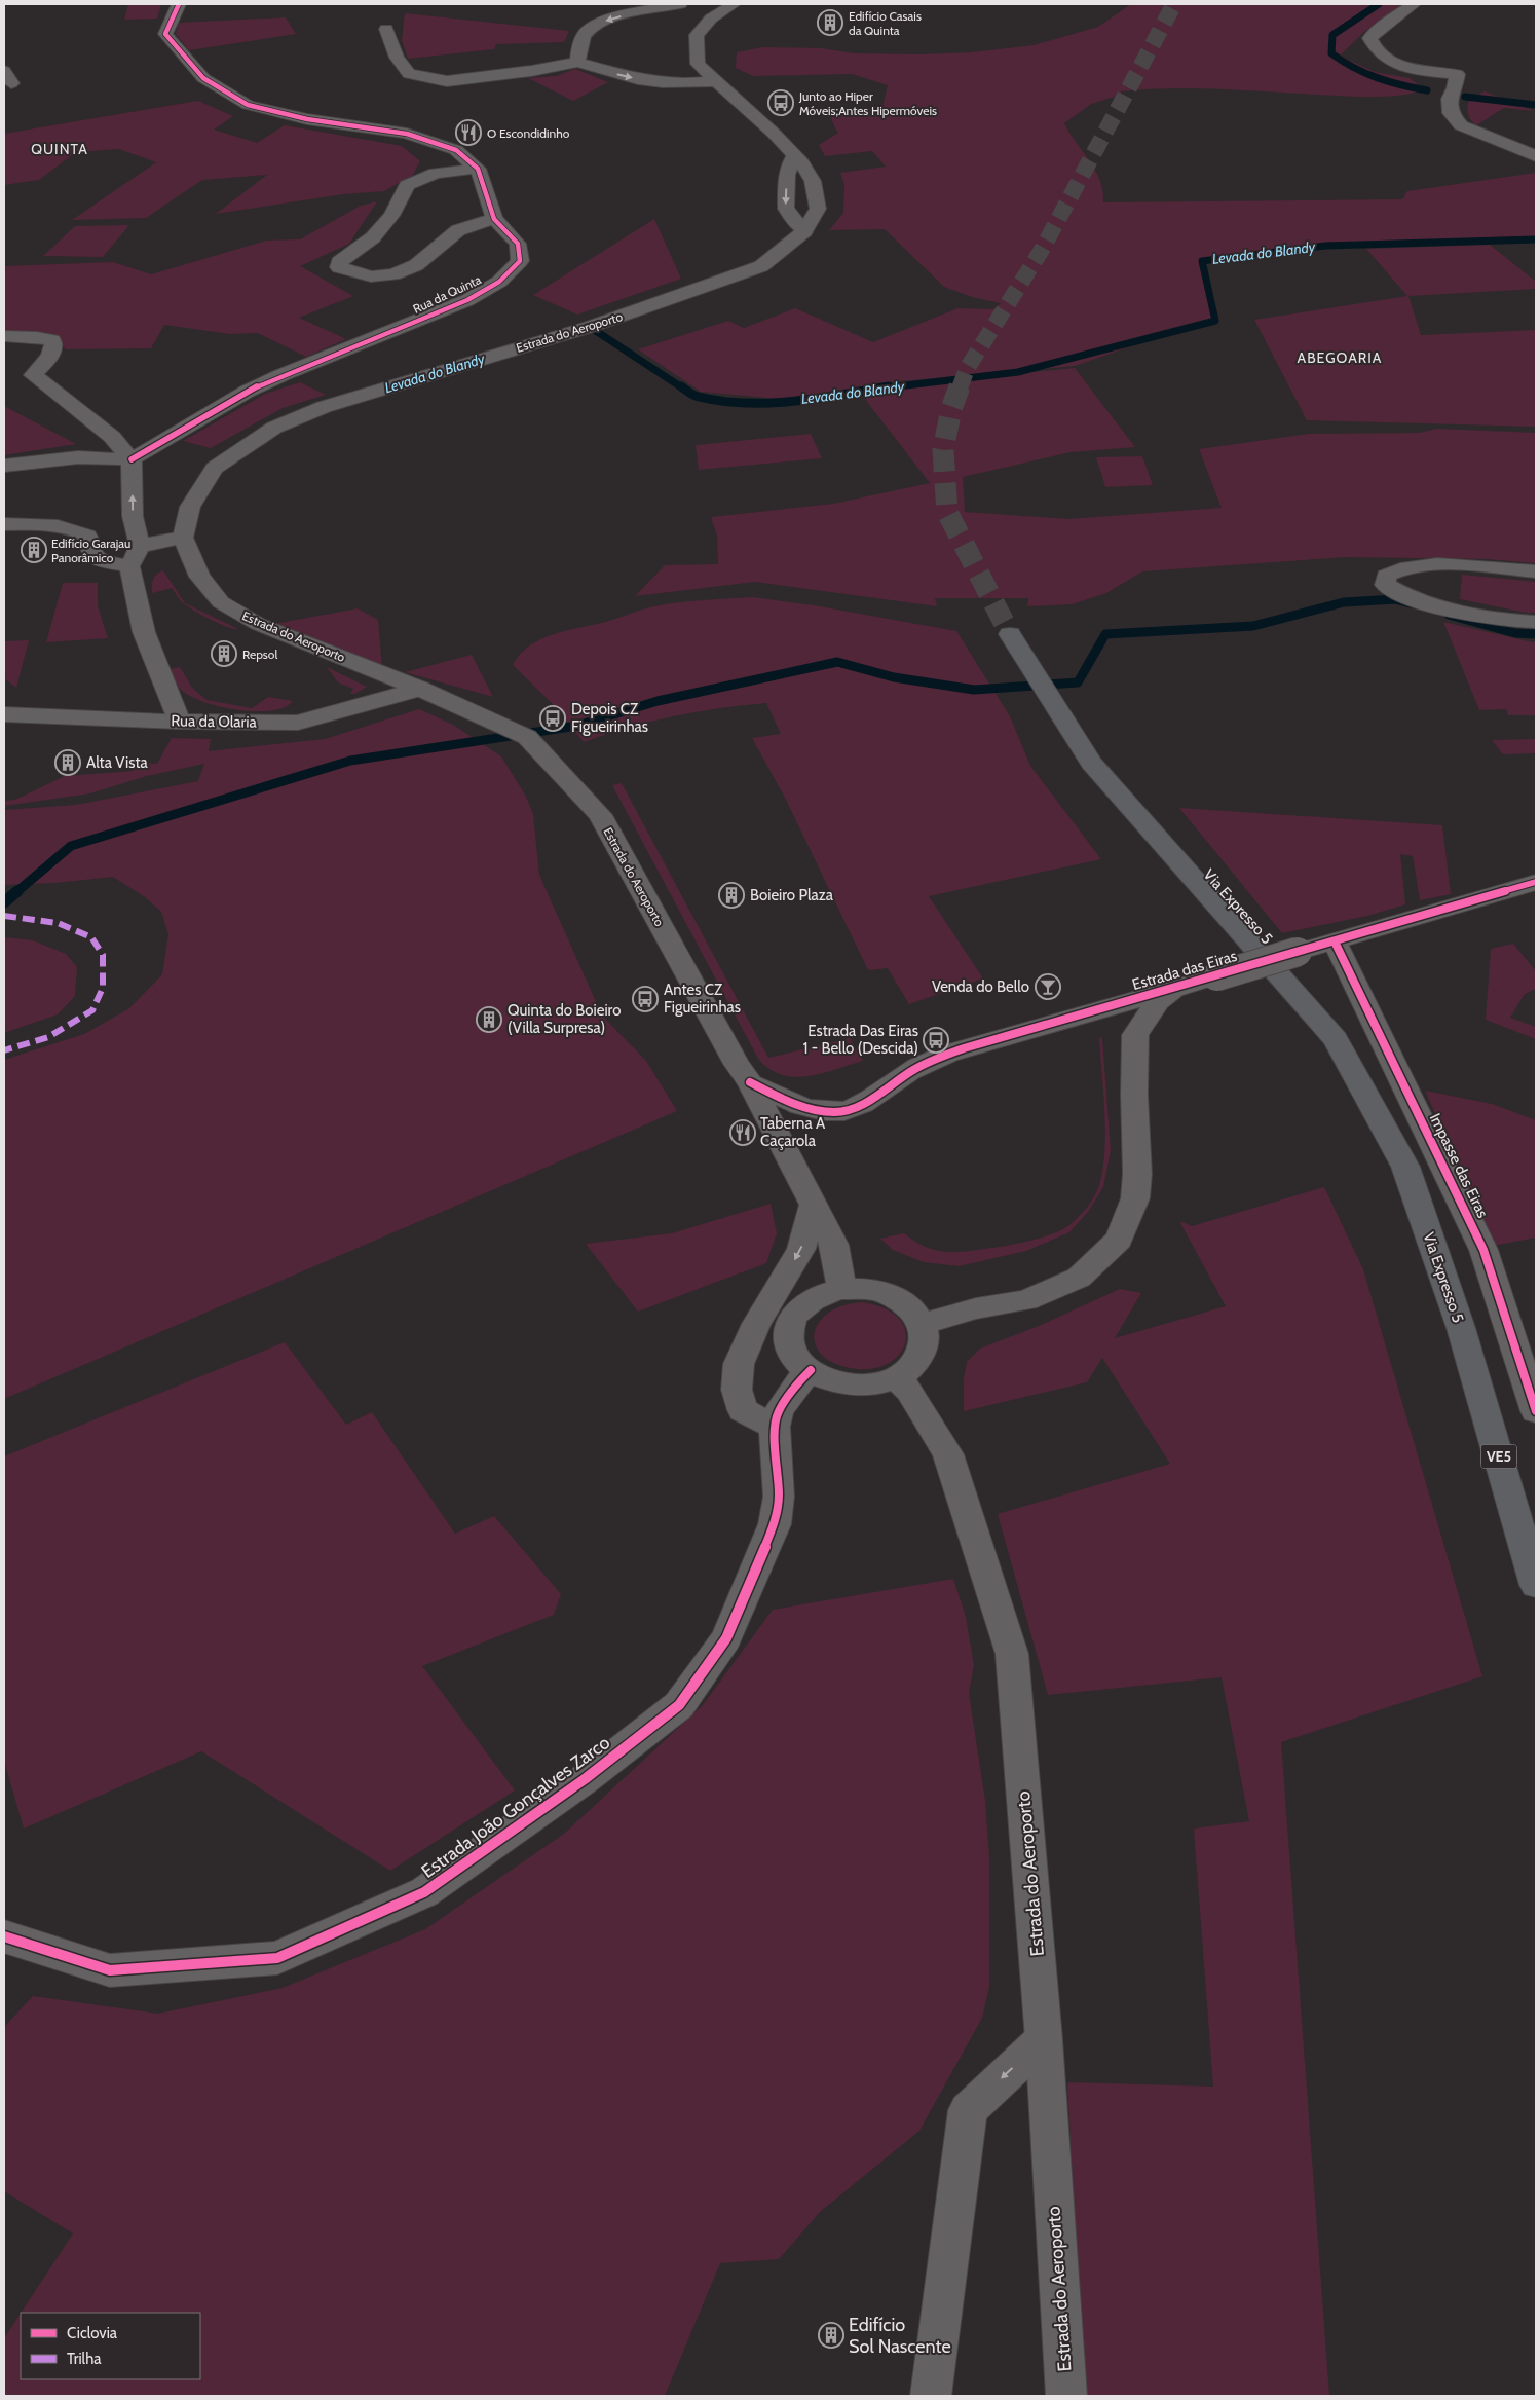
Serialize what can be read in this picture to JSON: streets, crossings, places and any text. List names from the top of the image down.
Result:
{
  "streets": {
    "main road": ["Via Expresso 5", "VE5"],
    "street": [
      "Rua da Quinta",
      "Estrada do Aeroporto",
      "Rua da Olaria",
      "Estrada das Eiras",
      "Impasse das Eiras",
      "Estrada João Gonçalves Zarco"
    ]
  },
  "crossings": [
    ["Estrada do Aeroporto", "Rua da Olaria"],
    ["Estrada do Aeroporto", "Estrada das Eiras"],
    ["Estrada do Aeroporto", "Estrada João Gonçalves Zarco"],
    ["Estrada das Eiras", "Impasse das Eiras"],
    ["Estrada das Eiras", "Estrada João Gonçalves Zarco"]
  ],
  "districts": ["QUINTA", "ABEGOARIA"],
  "water": ["Levada do Blandy"],
  "places": {
    "building": [
      "Edifício Casais da Quinta",
      "Edifício Garajau Panorâmico",
      "Repsol",
      "Alta Vista",
      "Boieiro Plaza",
      "Quinta do Boieiro (Villa Surpresa)",
      "Edifício Sol Nascente"
    ],
    "bus stop": [
      "Junto ao Hiper Móveis;Antes Hipermóveis",
      "Depois CZ Figueirinhas",
      "Antes CZ Figueirinhas",
      "Estrada Das Eiras 1 - Bello (Descida)"
    ],
    "restaurant": ["O Escondidinho", "Taberna A Caçarola"],
    "bar": ["Venda do Bello"]
  },
  "legend": ["Ciclovia", "Trilha"]
}
